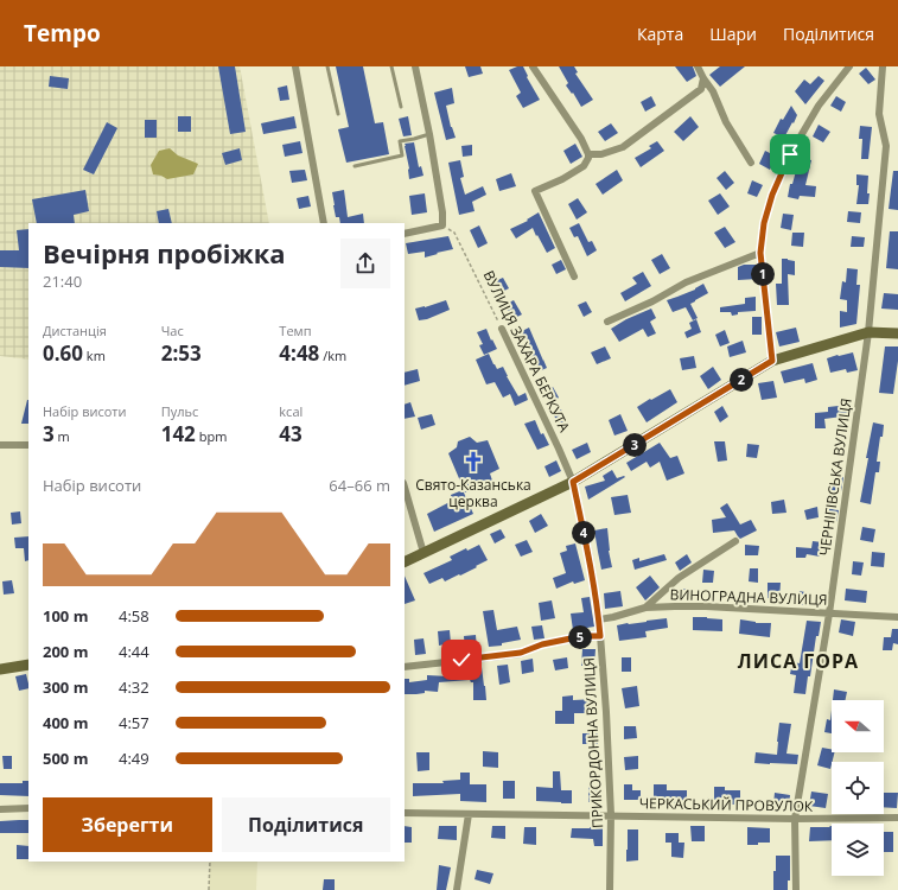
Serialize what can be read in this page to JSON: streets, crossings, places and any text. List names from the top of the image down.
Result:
{
  "streets": {
    "street": [
      "ВУЛИЦЯ ЗАХАРА БЕРКУТА",
      "ЧЕРНІГІВСЬКА ВУЛИЦЯ",
      "ВИНОГРАДНА ВУЛИЦЯ",
      "ПРИКОРДОННА ВУЛИЦЯ",
      "ЧЕРКАСЬКИЙ ПРОВУЛОК"
    ]
  },
  "crossings": [
    ["ВУЛИЦЯ ЗАХАРА БЕРКУТА", "ПРИКОРДОННА ВУЛИЦЯ"],
    ["ЧЕРНІГІВСЬКА ВУЛИЦЯ", "ВИНОГРАДНА ВУЛИЦЯ"],
    ["ЧЕРНІГІВСЬКА ВУЛИЦЯ", "ЧЕРКАСЬКИЙ ПРОВУЛОК"],
    ["ВИНОГРАДНА ВУЛИЦЯ", "ПРИКОРДОННА ВУЛИЦЯ"],
    ["ПРИКОРДОННА ВУЛИЦЯ", "ЧЕРКАСЬКИЙ ПРОВУЛОК"]
  ],
  "districts": ["ЛИСА ГОРА"],
  "places": {
    "church": ["Свято-Казанська церква"]
  },
  "north": "left",
  "page": {
    "header": "Tempo",
    "nav": ["Карта", "Шари", "Поділитися"],
    "heading": ["Вечірня пробіжка", "21:40"],
    "pins": [
      "1",
      "2",
      "3",
      "4",
      "5"
    ],
    "stats": [
      ["Дистанція", "0.60 km"],
      ["Час", "2:53"],
      ["Темп", "4:48 /km"],
      ["Набір висоти", "3 m"],
      ["Пульс", "142 bpm"],
      ["kcal", "43"]
    ],
    "chart": ["Набір висоти", "64–66 m"],
    "list": [
      {
        "name": "100 m",
        "note": "4:58"
      },
      {
        "name": "200 m",
        "note": "4:44"
      },
      {
        "name": "300 m",
        "note": "4:32"
      },
      {
        "name": "400 m",
        "note": "4:57"
      },
      {
        "name": "500 m",
        "note": "4:49"
      }
    ],
    "buttons": ["Зберегти", "Поділитися"]
  }
}
